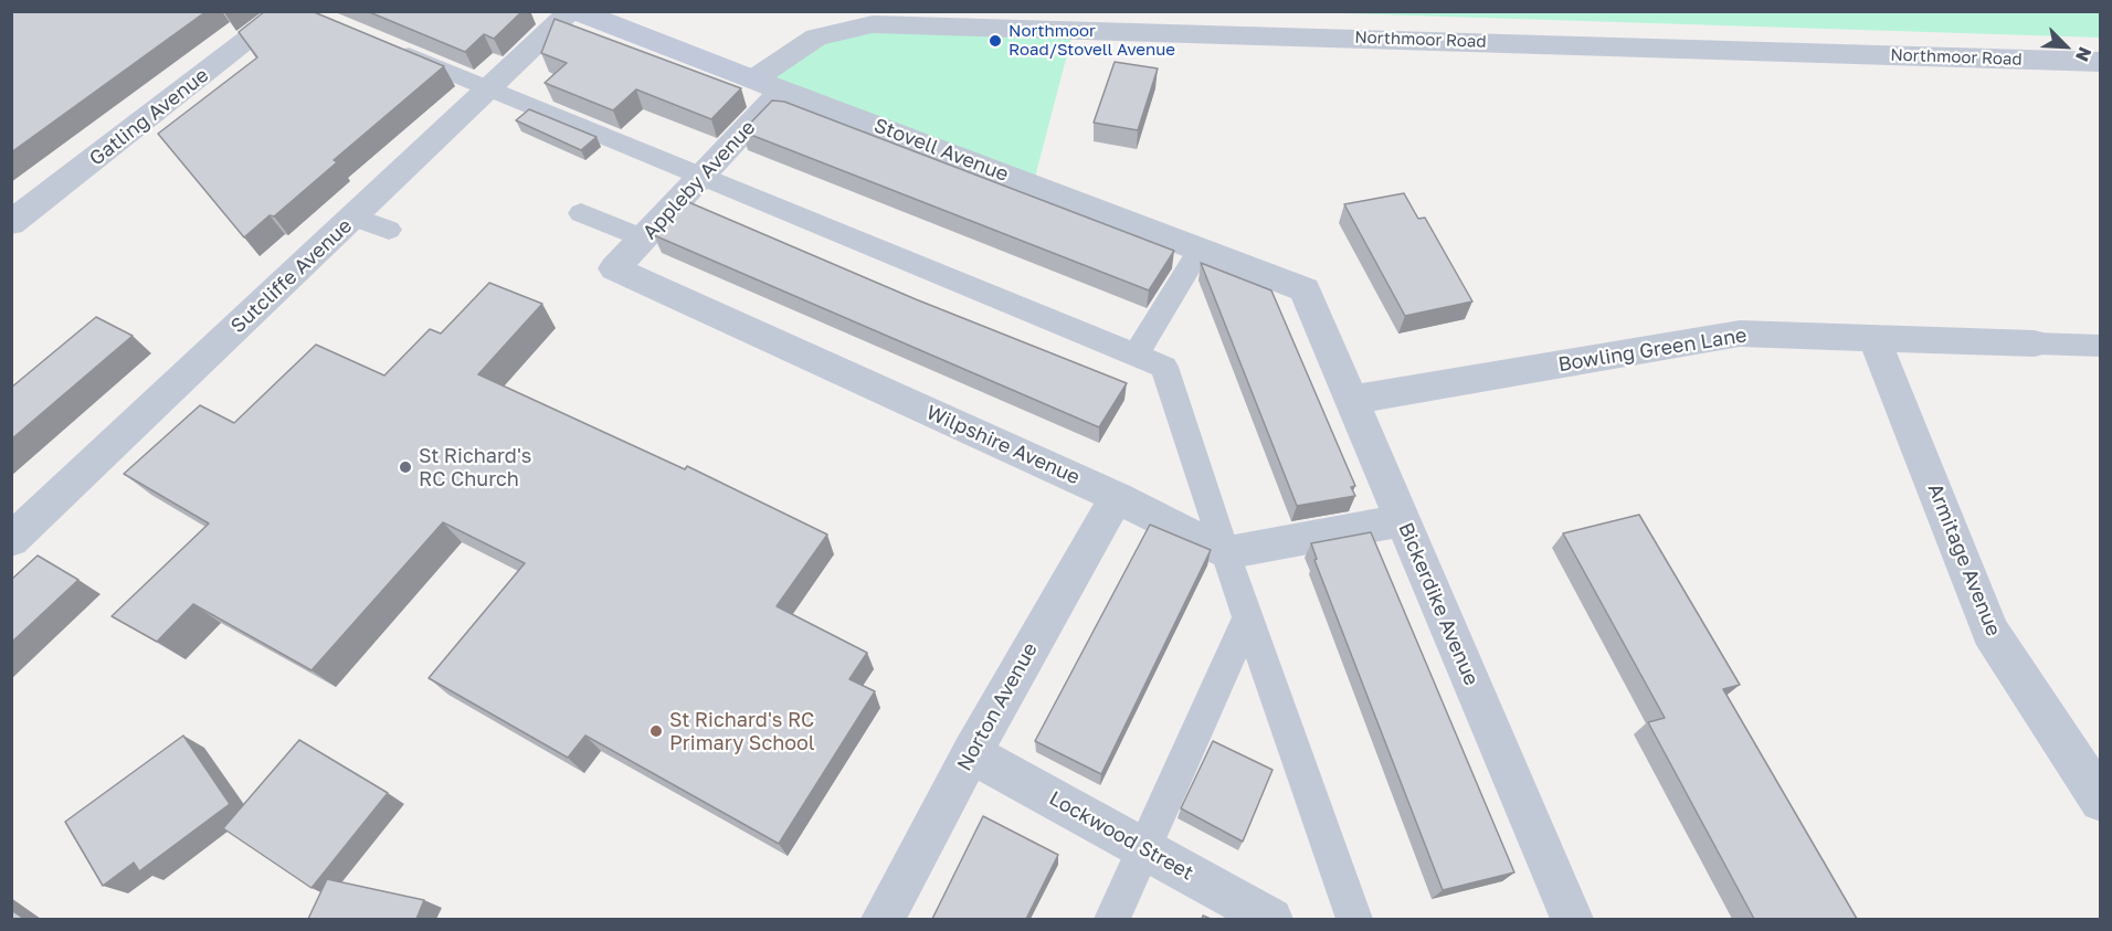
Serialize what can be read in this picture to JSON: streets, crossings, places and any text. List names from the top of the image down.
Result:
{
  "streets": {
    "street": [
      "Northmoor Road",
      "Gatling Avenue",
      "Stovell Avenue",
      "Appleby Avenue",
      "Sutcliffe Avenue",
      "Bowling Green Lane",
      "Wilpshire Avenue",
      "Armitage Avenue",
      "Bickerdike Avenue",
      "Norton Avenue",
      "Lockwood Street"
    ]
  },
  "crossings": [
    ["Northmoor Road", "Stovell Avenue"],
    ["Stovell Avenue", "Appleby Avenue"],
    ["Stovell Avenue", "Sutcliffe Avenue"],
    ["Stovell Avenue", "Bickerdike Avenue"],
    ["Appleby Avenue", "Wilpshire Avenue"],
    ["Bowling Green Lane", "Armitage Avenue"],
    ["Bowling Green Lane", "Bickerdike Avenue"],
    ["Wilpshire Avenue", "Norton Avenue"],
    ["Norton Avenue", "Lockwood Street"]
  ],
  "places": ["Northmoor Road/Stovell Avenue", "St Richard's RC Church", "St Richard's RC Primary School"],
  "north": "bottom right"
}
